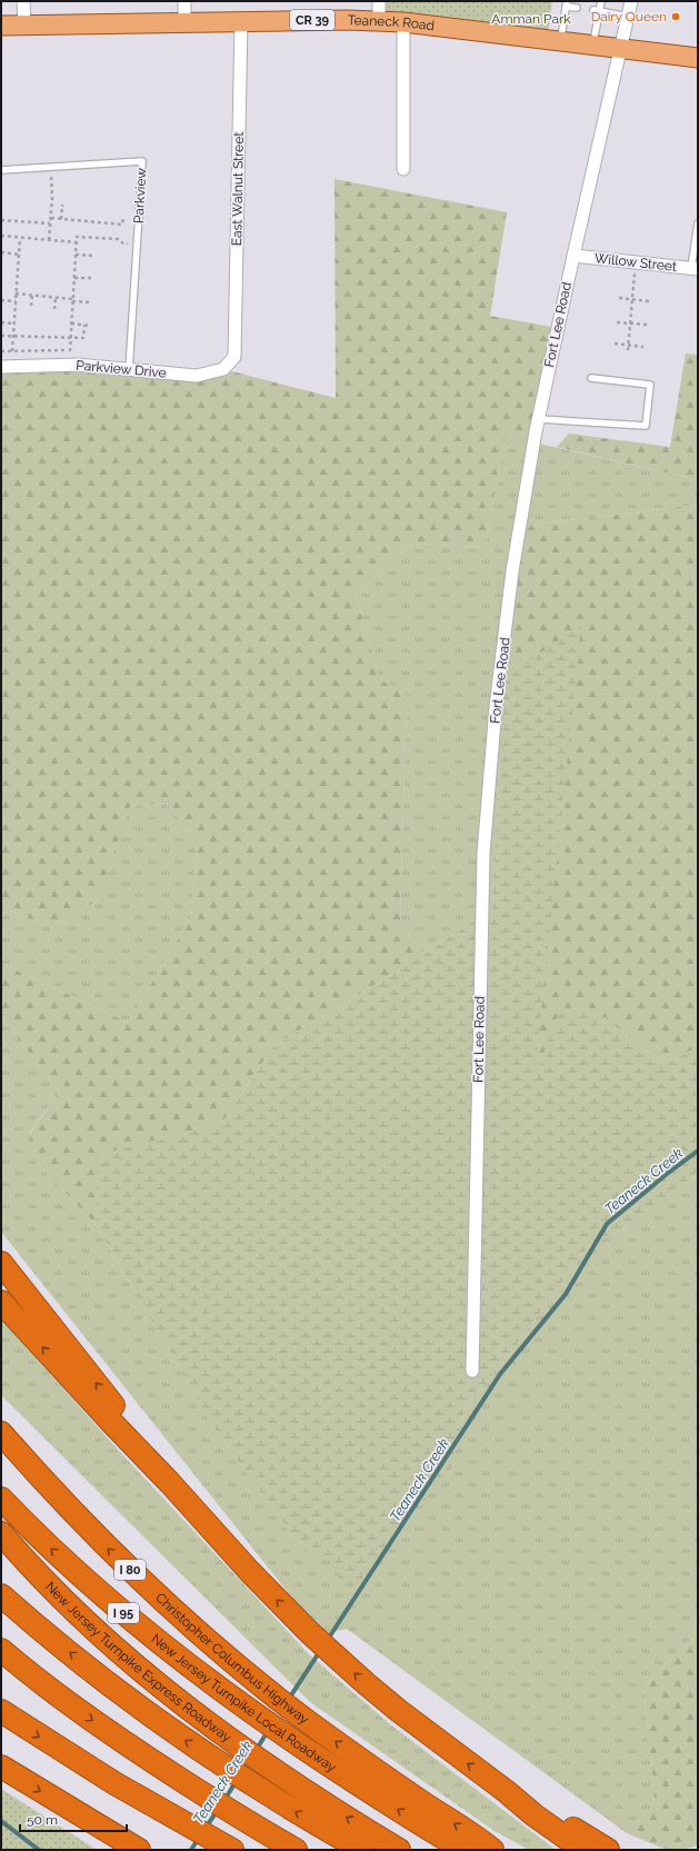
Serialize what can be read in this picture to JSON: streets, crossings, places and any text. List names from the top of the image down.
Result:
{
  "streets": {
    "highway": [
      "I 80",
      "I 95",
      "Christopher Columbus Highway",
      "New Jersey Turnpike Express Roadway",
      "New Jersey Turnpike Local Roadway"
    ],
    "main road": ["CR 39", "Teaneck Road"],
    "street": [
      "East Walnut Street",
      "Willow Street",
      "Fort Lee Road",
      "Parkview Drive"
    ],
    "lane": ["Parkview"]
  },
  "crossings": [
    ["Teaneck Road", "East Walnut Street"],
    ["Teaneck Road", "Fort Lee Road"],
    ["East Walnut Street", "Parkview Drive"],
    ["Parkview", "Parkview Drive"],
    ["Willow Street", "Fort Lee Road"]
  ],
  "water": ["Teaneck Creek"],
  "parks": ["Amman Park"],
  "places": ["Dairy Queen"],
  "scale_bar": "50 m"
}
